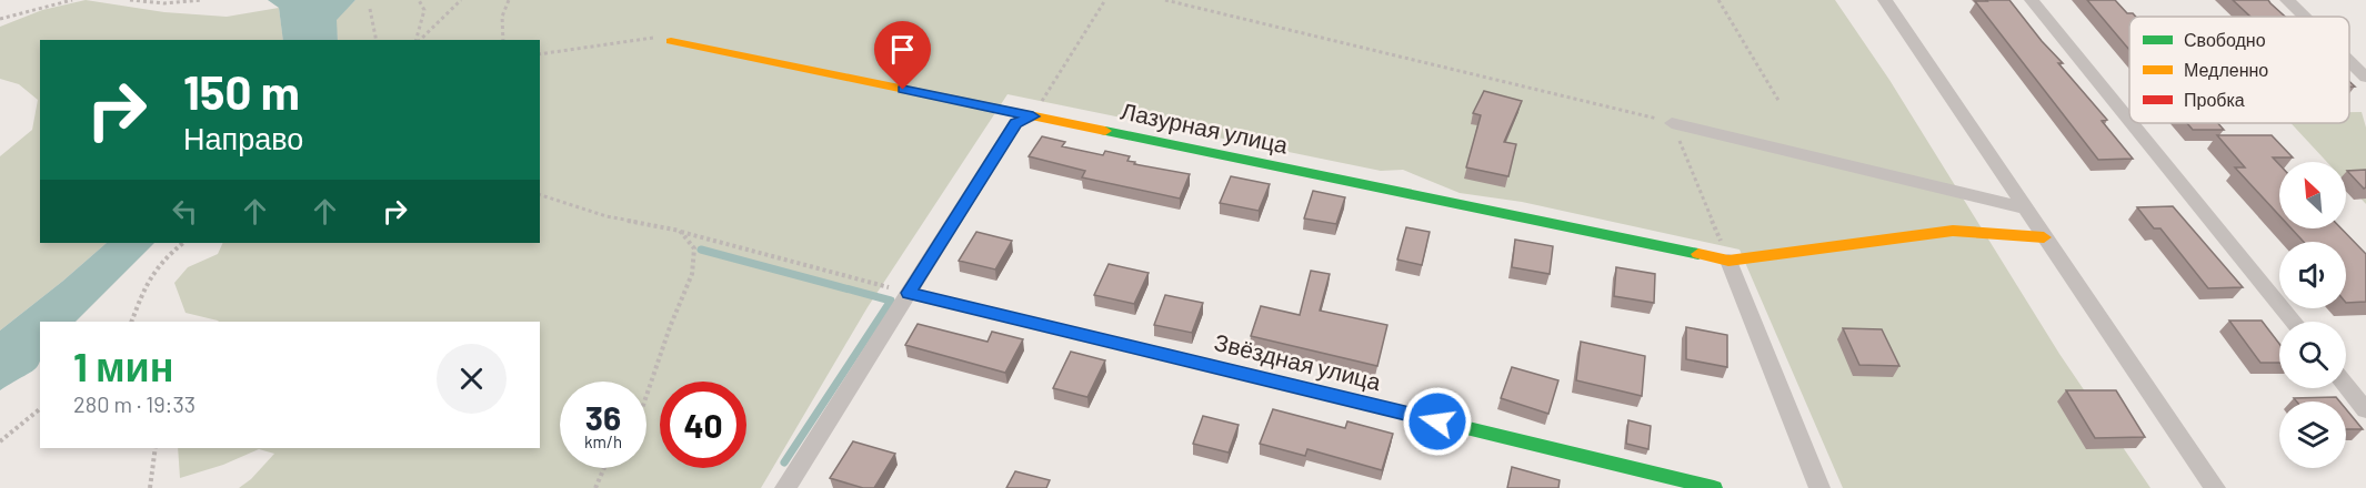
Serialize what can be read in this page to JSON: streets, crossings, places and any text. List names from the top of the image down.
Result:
{
  "streets": {
    "street": ["Лазурная улица", "Звёздная улица"]
  },
  "legend": ["Свободно", "Медленно", "Пробка"],
  "north": "top left",
  "page": {
    "turn": ["150 m", "Направо"],
    "heading": ["1 мин", "280 m · 19:33"],
    "speed": "36 km/h",
    "limit": "40"
  }
}
